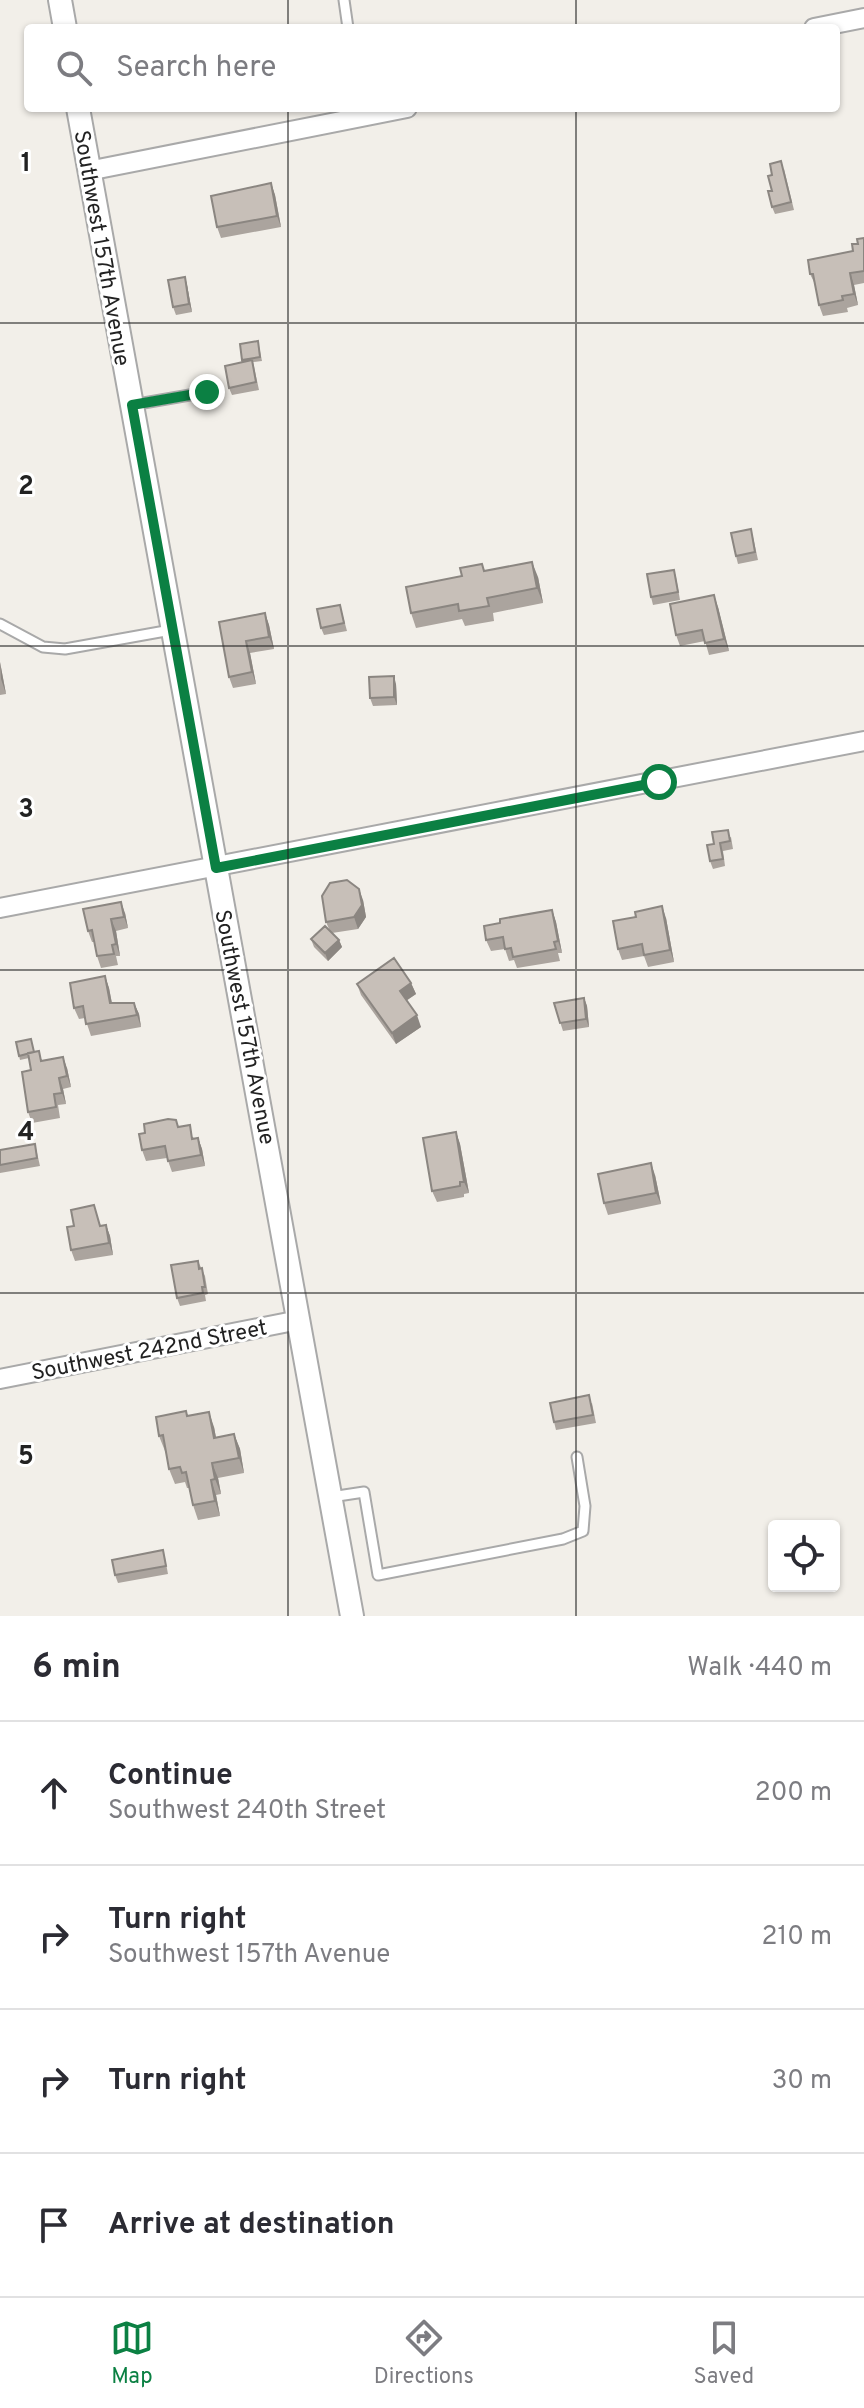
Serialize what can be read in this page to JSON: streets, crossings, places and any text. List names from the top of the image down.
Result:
{
  "streets": {
    "street": ["Southwest 157th Avenue", "Southwest 242nd Street"]
  },
  "crossings": [
    ["Southwest 157th Avenue", "Southwest 242nd Street"]
  ],
  "page": {
    "search": "Search here",
    "heading": ["6 min", "Walk · 440 m"],
    "list": [
      ["Continue", "Southwest 240th Street", "200 m"],
      ["Turn right", "Southwest 157th Avenue", "210 m"],
      ["Turn right", "30 m"],
      "Arrive at destination"
    ],
    "nav": ["Map", "Directions", "Saved"]
  },
  "grid": {
    "rows": [
      "1",
      "2",
      "3",
      "4",
      "5"
    ]
  }
}
